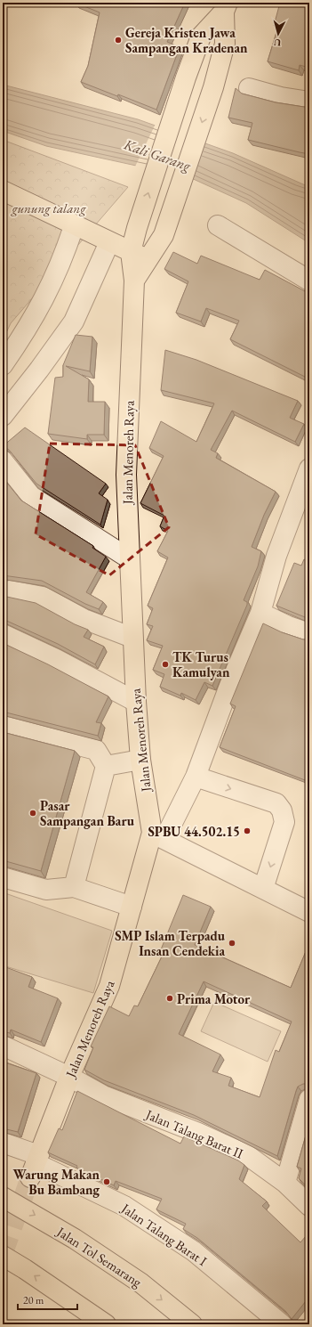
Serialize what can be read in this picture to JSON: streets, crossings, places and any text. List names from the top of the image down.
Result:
{
  "streets": {
    "main road": ["Jalan Menoreh Raya", "Jalan Tol Semarang"],
    "street": ["Jalan Talang Barat II", "Jalan Talang Barat I"]
  },
  "crossings": [
    ["Jalan Menoreh Raya", "Jalan Talang Barat II"],
    ["Jalan Menoreh Raya", "Jalan Talang Barat I"]
  ],
  "water": ["Kali Garang"],
  "parks": ["gunung talang"],
  "places": [
    "Gereja Kristen Jawa Sampangan Kradenan",
    "TK Turus Kamulyan",
    "Pasar Sampangan Baru",
    "SPBU 44.502.15",
    "SMP Islam Terpadu Insan Cendekia",
    "Prima Motor",
    "Warung Makan Bu Bambang"
  ],
  "scale_bar": "20 m",
  "north": "bottom"
}
